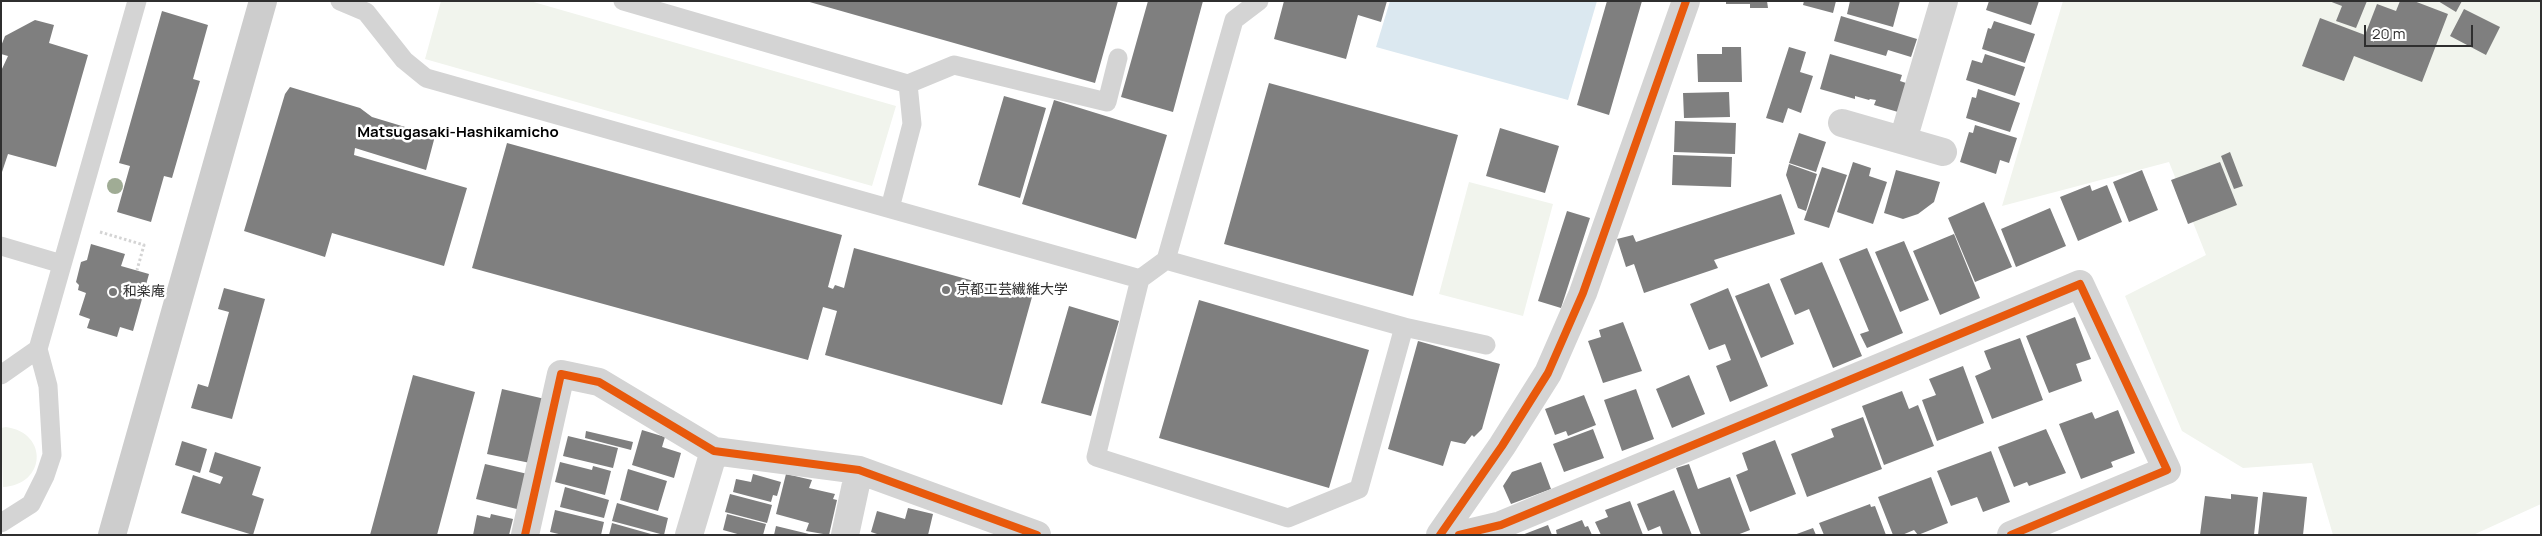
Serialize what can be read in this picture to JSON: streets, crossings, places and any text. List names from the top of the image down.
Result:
{
  "districts": ["Matsugasaki-Hashikamicho"],
  "places": ["京都工芸繊維大学", "和楽庵"],
  "scale_bar": "20 m"
}
